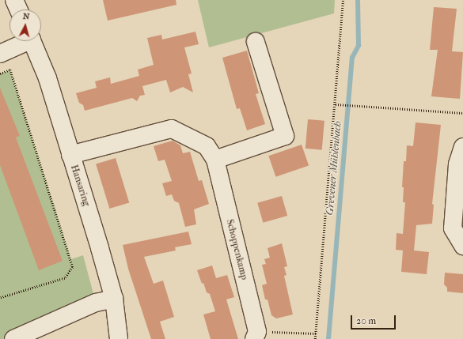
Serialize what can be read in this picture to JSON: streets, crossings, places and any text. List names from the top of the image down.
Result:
{
  "streets": {
    "street": ["Hansaring", "Schoppenkamp"]
  },
  "crossings": [
    ["Hansaring", "Schoppenkamp"]
  ],
  "water": ["Grevener Mühlenbach"],
  "scale_bar": "20 m",
  "north": "top"
}
